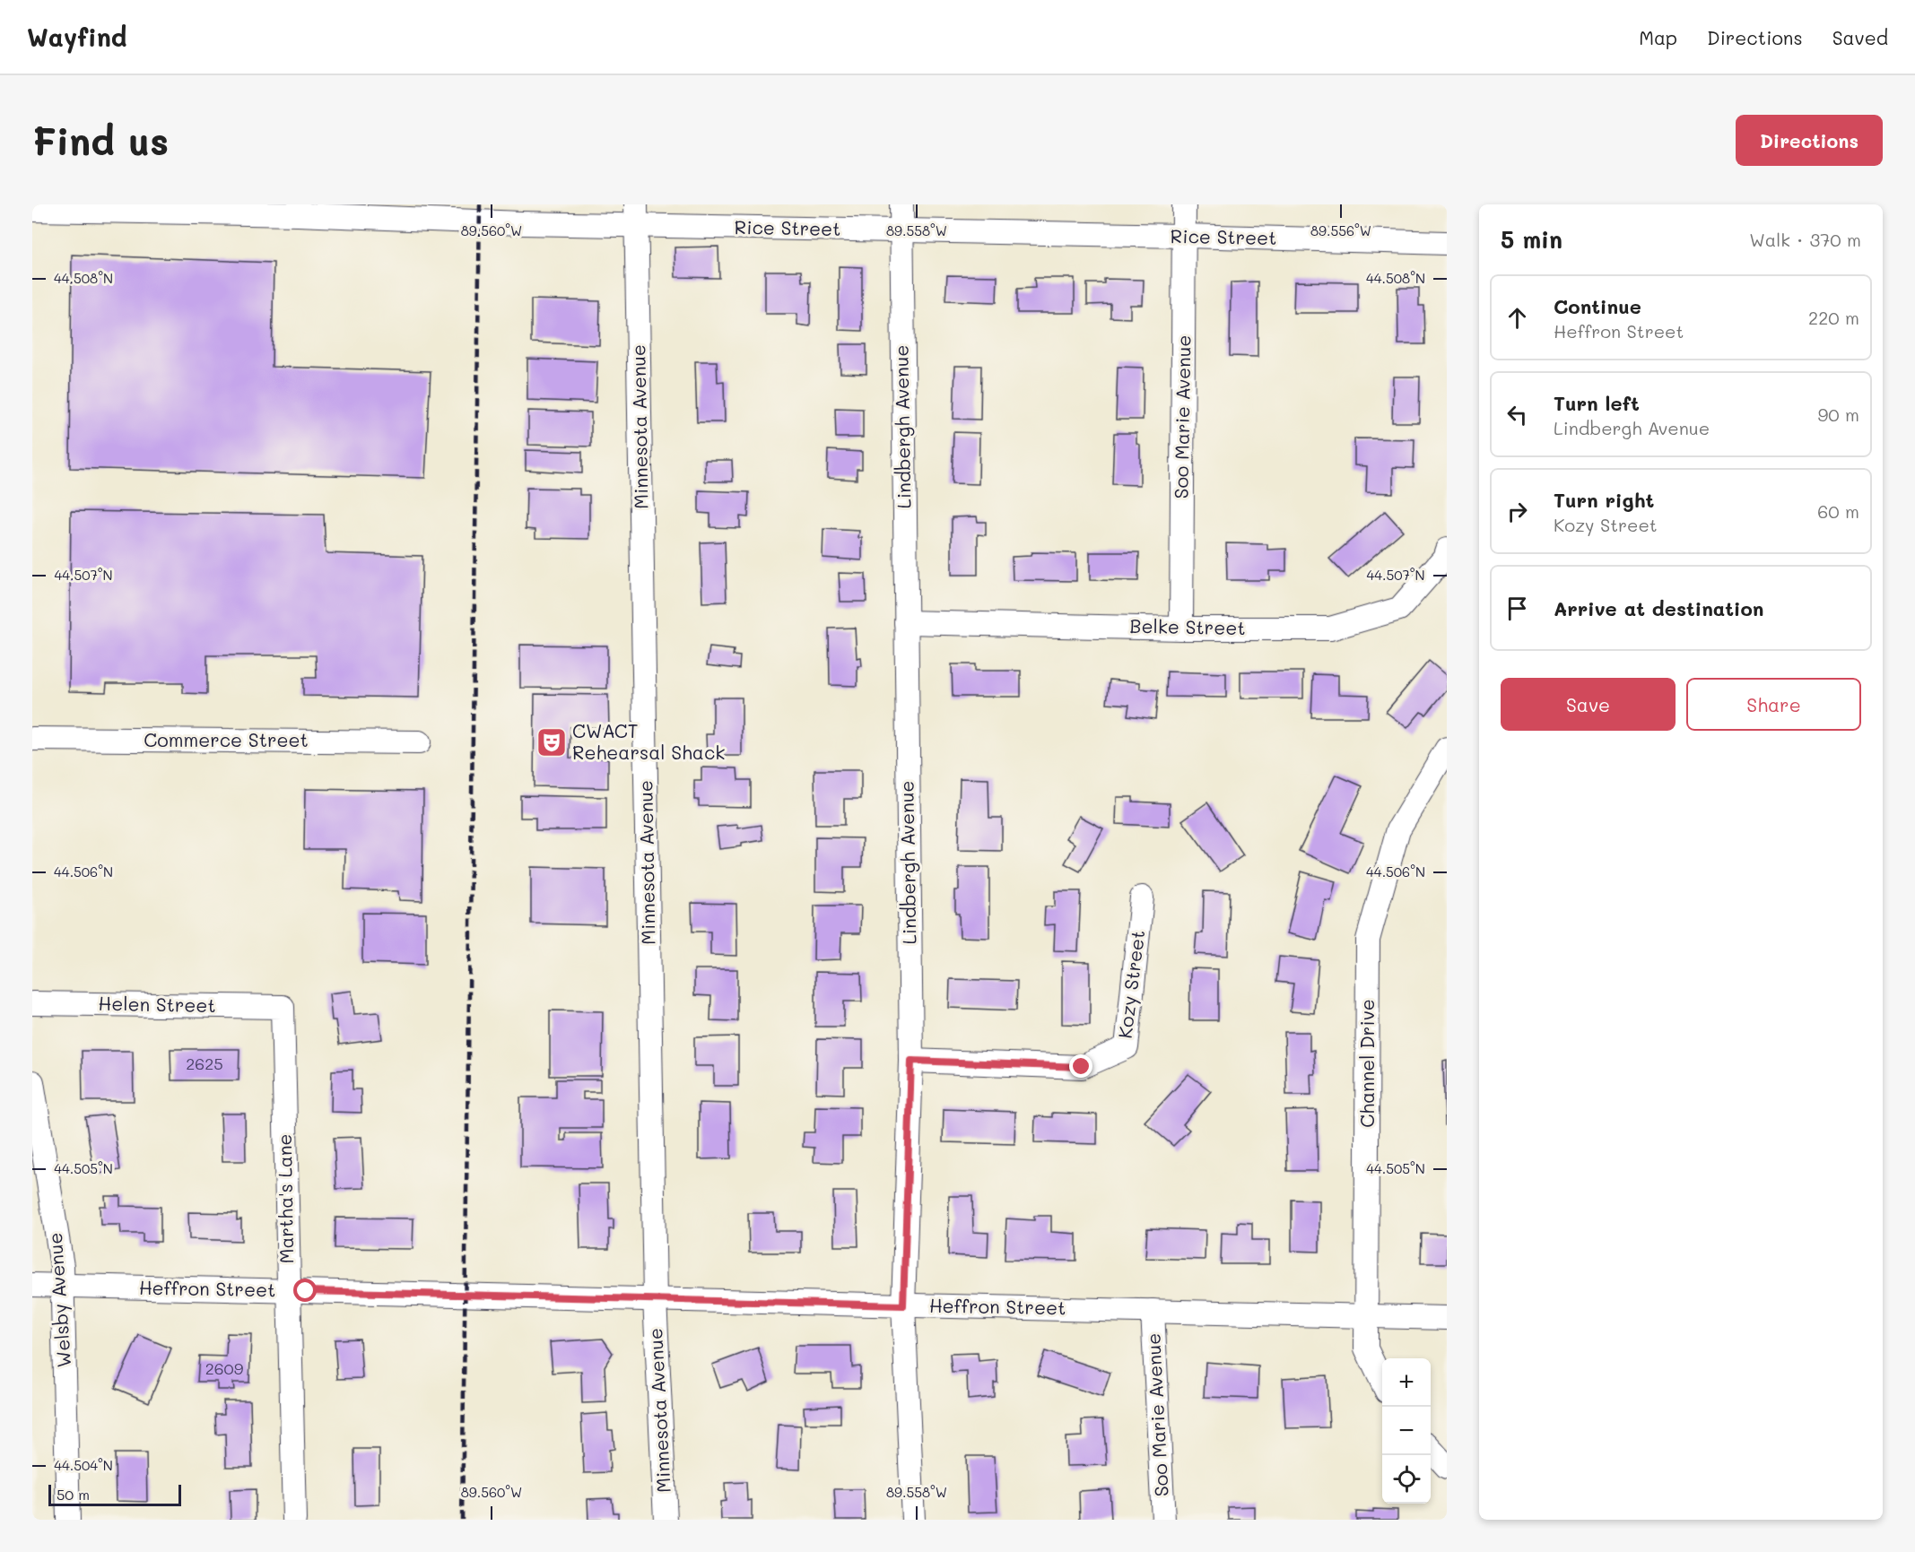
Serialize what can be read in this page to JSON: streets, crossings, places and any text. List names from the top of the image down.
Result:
{
  "streets": {
    "street": [
      "Rice Street",
      "Soo Marie Avenue",
      "Minnesota Avenue",
      "Lindbergh Avenue",
      "Belke Street",
      "Commerce Street",
      "Kozy Street",
      "Helen Street",
      "Channel Drive",
      "Martha's Lane",
      "Heffron Street",
      "Welsby Avenue"
    ]
  },
  "crossings": [
    ["Rice Street", "Soo Marie Avenue"],
    ["Rice Street", "Minnesota Avenue"],
    ["Rice Street", "Lindbergh Avenue"],
    ["Soo Marie Avenue", "Belke Street"],
    ["Soo Marie Avenue", "Heffron Street"],
    ["Minnesota Avenue", "Heffron Street"],
    ["Lindbergh Avenue", "Belke Street"],
    ["Lindbergh Avenue", "Kozy Street"],
    ["Lindbergh Avenue", "Heffron Street"],
    ["Helen Street", "Martha's Lane"],
    ["Channel Drive", "Heffron Street"],
    ["Martha's Lane", "Heffron Street"],
    ["Heffron Street", "Welsby Avenue"]
  ],
  "places": {
    "theatre": ["CWACT Rehearsal Shack"]
  },
  "house_numbers": ["2625", "2609"],
  "scale_bar": "50 m",
  "page": {
    "header": "Wayfind",
    "nav": ["Map", "Directions", "Saved"],
    "buttons": [
      "Directions",
      ["Save", "Share"]
    ],
    "title": "Find us",
    "heading": ["5 min", "Walk · 370 m"],
    "list": [
      ["Continue", "Heffron Street", "220 m"],
      ["Turn left", "Lindbergh Avenue", "90 m"],
      ["Turn right", "Kozy Street", "60 m"],
      "Arrive at destination"
    ],
    "map_buttons": ["+", "−"],
    "scale": "50 m"
  },
  "coordinates": [
    "89.560°W",
    "89.558°W",
    "89.556°W",
    "44.508°N",
    "44.507°N",
    "44.506°N",
    "44.505°N",
    "44.504°N"
  ]
}
